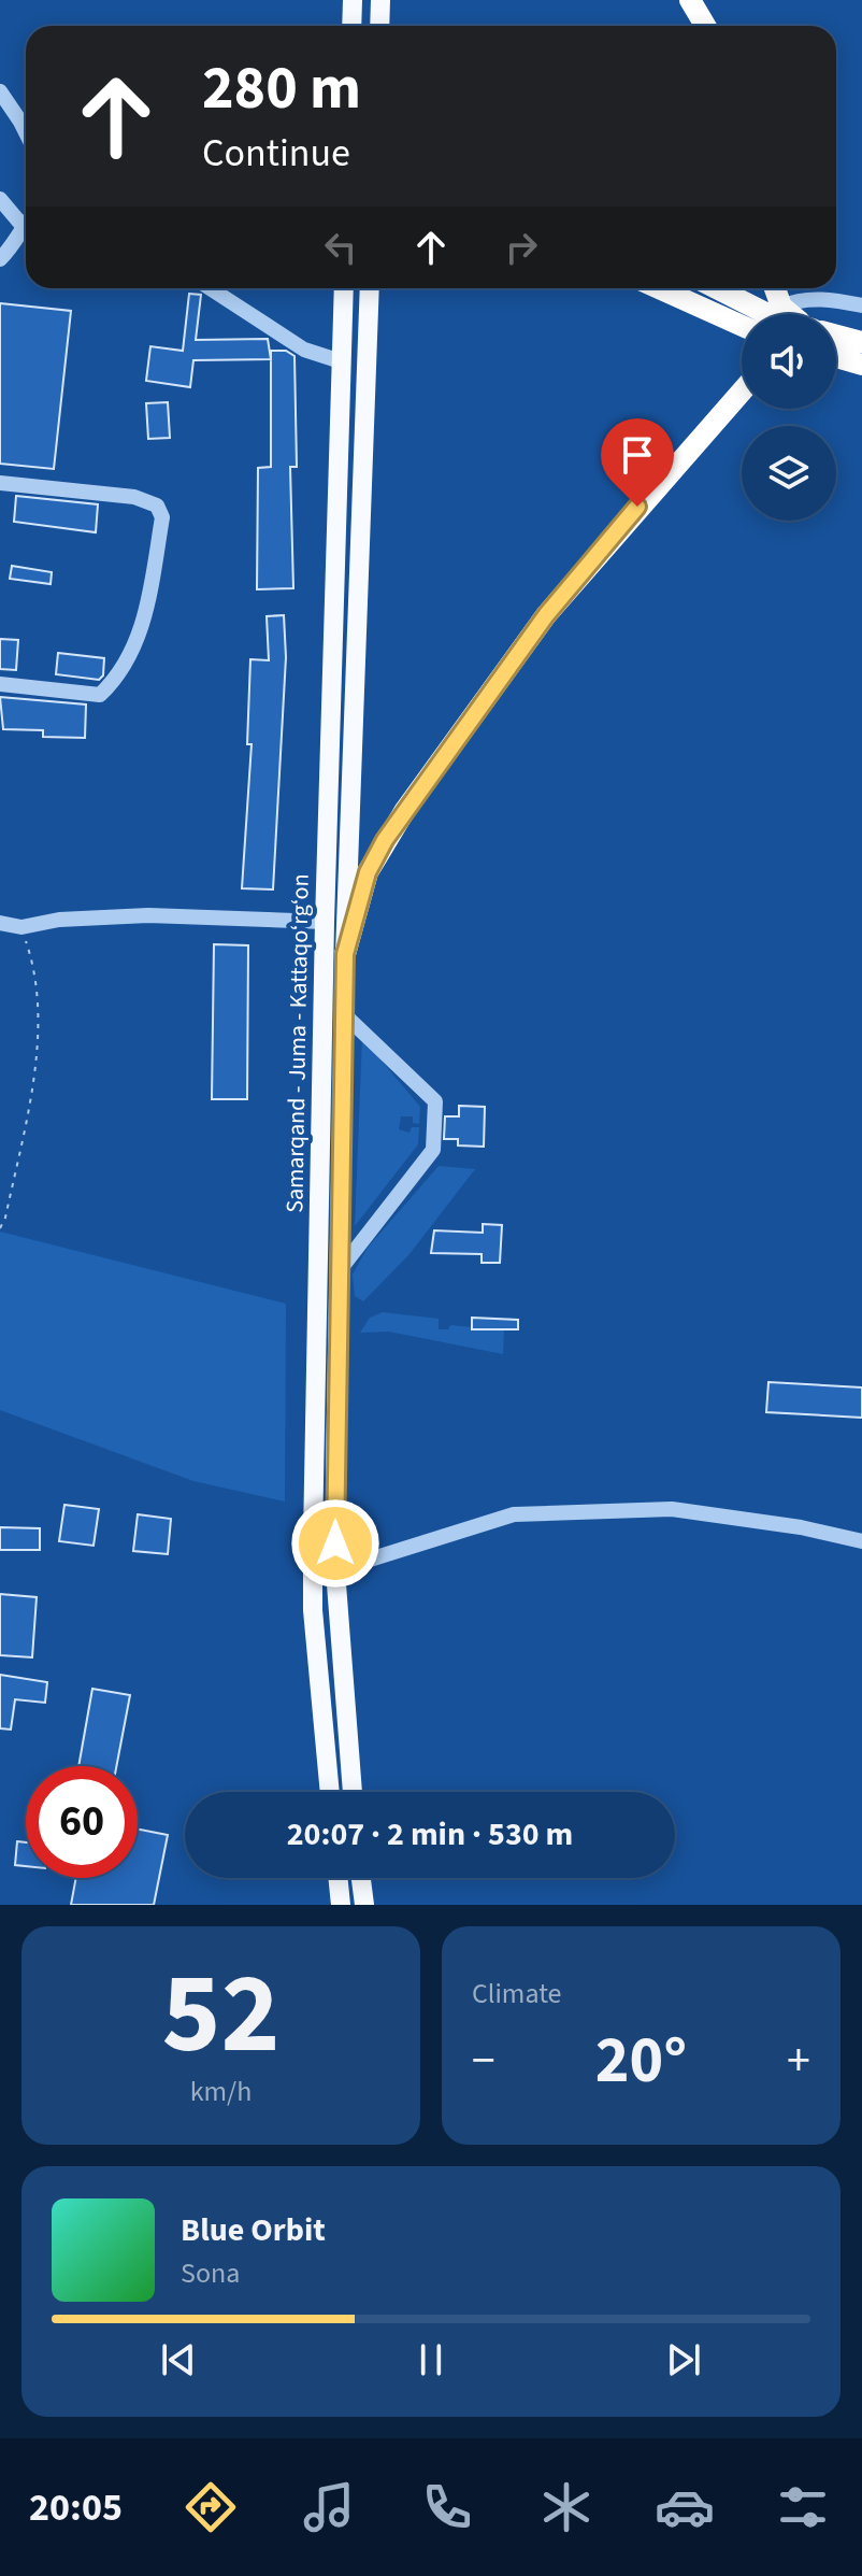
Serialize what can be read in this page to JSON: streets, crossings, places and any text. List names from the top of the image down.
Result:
{
  "streets": {
    "main road": ["Samarqand - Juma - Kattaqo‘rg‘on"]
  },
  "page": {
    "turn": ["280 m", "Continue"],
    "limit": "60",
    "trip": "20:07 · 2 min · 530 m",
    "tile": [
      ["52", "km/h"],
      "Climate"
    ],
    "heat": ["−", "20°", "+"],
    "song": ["Blue Orbit", "Sona"],
    "tabs": "20:05"
  }
}
